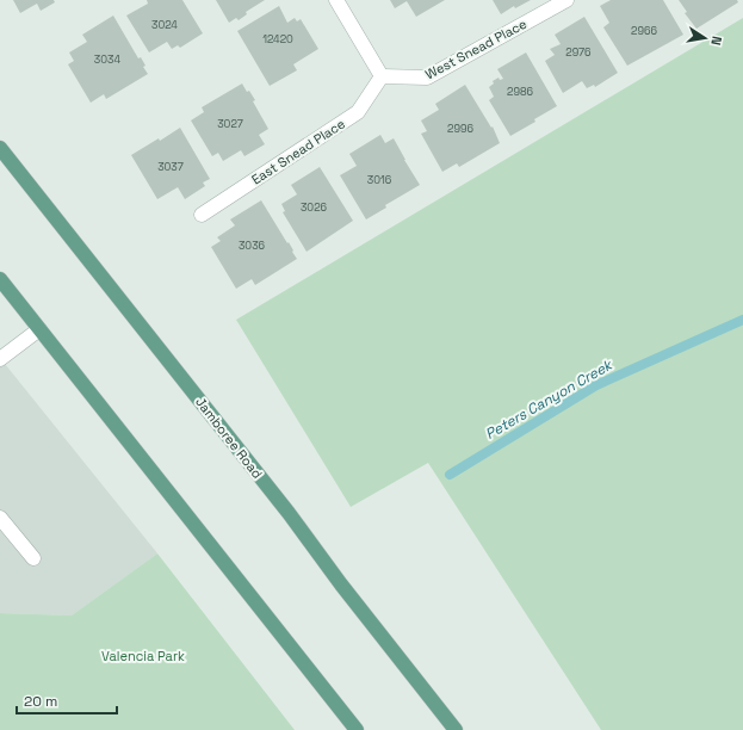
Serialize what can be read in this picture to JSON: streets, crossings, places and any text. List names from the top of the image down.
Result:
{
  "streets": {
    "main road": ["Jamboree Road"],
    "street": ["West Snead Place", "East Snead Place"]
  },
  "crossings": [
    ["West Snead Place", "East Snead Place"]
  ],
  "water": ["Peters Canyon Creek"],
  "parks": ["Valencia Park"],
  "house_numbers": [
    "3024",
    "2966",
    "12420",
    "2976",
    "3034",
    "2986",
    "3027",
    "2996",
    "3037",
    "3016",
    "3026",
    "3036"
  ],
  "scale_bar": "20 m",
  "north": "right"
}
